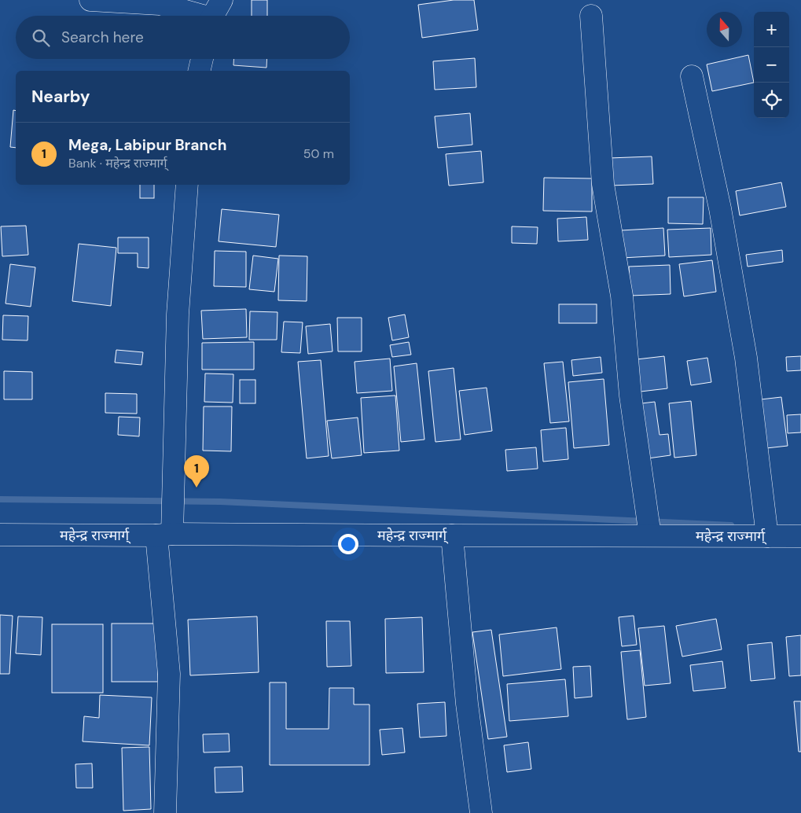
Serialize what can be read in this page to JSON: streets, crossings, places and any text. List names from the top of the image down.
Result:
{
  "streets": {
    "main road": ["महेन्द्र राज्मार्ग्"]
  },
  "north": "top",
  "page": {
    "map_buttons": ["+", "−"],
    "search": "Search here",
    "heading": "Nearby",
    "list": [
      {
        "mark": "1",
        "name": "Mega, Labipur Branch",
        "note": "Bank · महेन्द्र राज्मार्ग्",
        "value": "50 m"
      }
    ],
    "pins": "1"
  }
}
